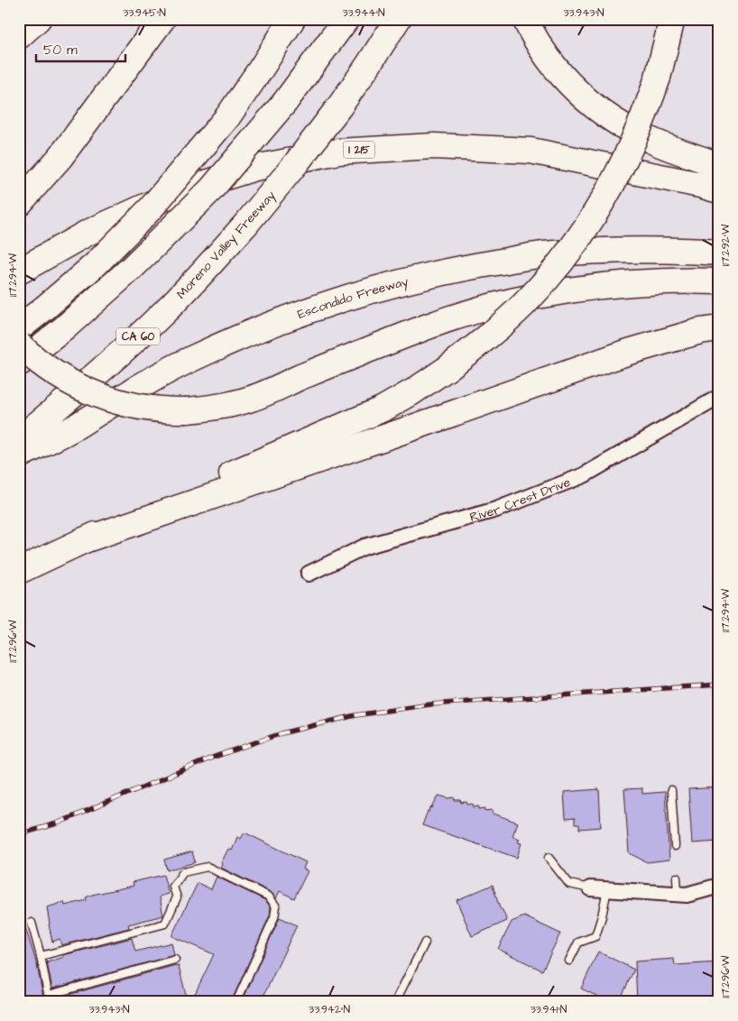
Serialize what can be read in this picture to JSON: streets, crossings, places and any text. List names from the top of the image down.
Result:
{
  "streets": {
    "highway": [
      "I 215",
      "Moreno Valley Freeway",
      "Escondido Freeway",
      "CA 60"
    ],
    "street": ["River Crest Drive"]
  },
  "scale_bar": "50 m",
  "coordinates": [
    "33.945°N",
    "33.944°N",
    "33.943°N",
    "117.292°W",
    "117.294°W",
    "117.296°W",
    "33.942°N",
    "33.941°N"
  ]
}
